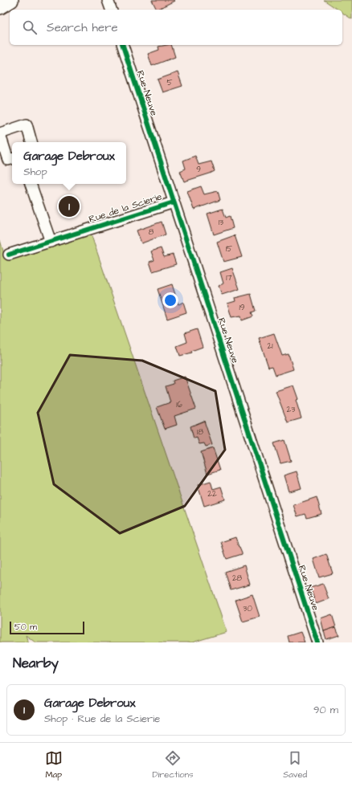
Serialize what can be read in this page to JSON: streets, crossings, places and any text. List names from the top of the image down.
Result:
{
  "streets": {
    "street": ["Rue Neuve", "Rue de la Scierie"]
  },
  "crossings": [
    ["Rue Neuve", "Rue de la Scierie"]
  ],
  "house_numbers": [
    "5",
    "9",
    "13",
    "8",
    "15",
    "17",
    "19",
    "21",
    "16",
    "23",
    "18",
    "22",
    "28",
    "30"
  ],
  "scale_bar": "50 m",
  "page": {
    "search": "Search here",
    "popup": ["Garage Debroux", "Shop"],
    "pins": "1",
    "scale": "50 m",
    "heading": "Nearby",
    "list": [
      {
        "mark": "1",
        "name": "Garage Debroux",
        "note": "Shop · Rue de la Scierie",
        "value": "90 m"
      }
    ],
    "nav": ["Map", "Directions", "Saved"]
  }
}
